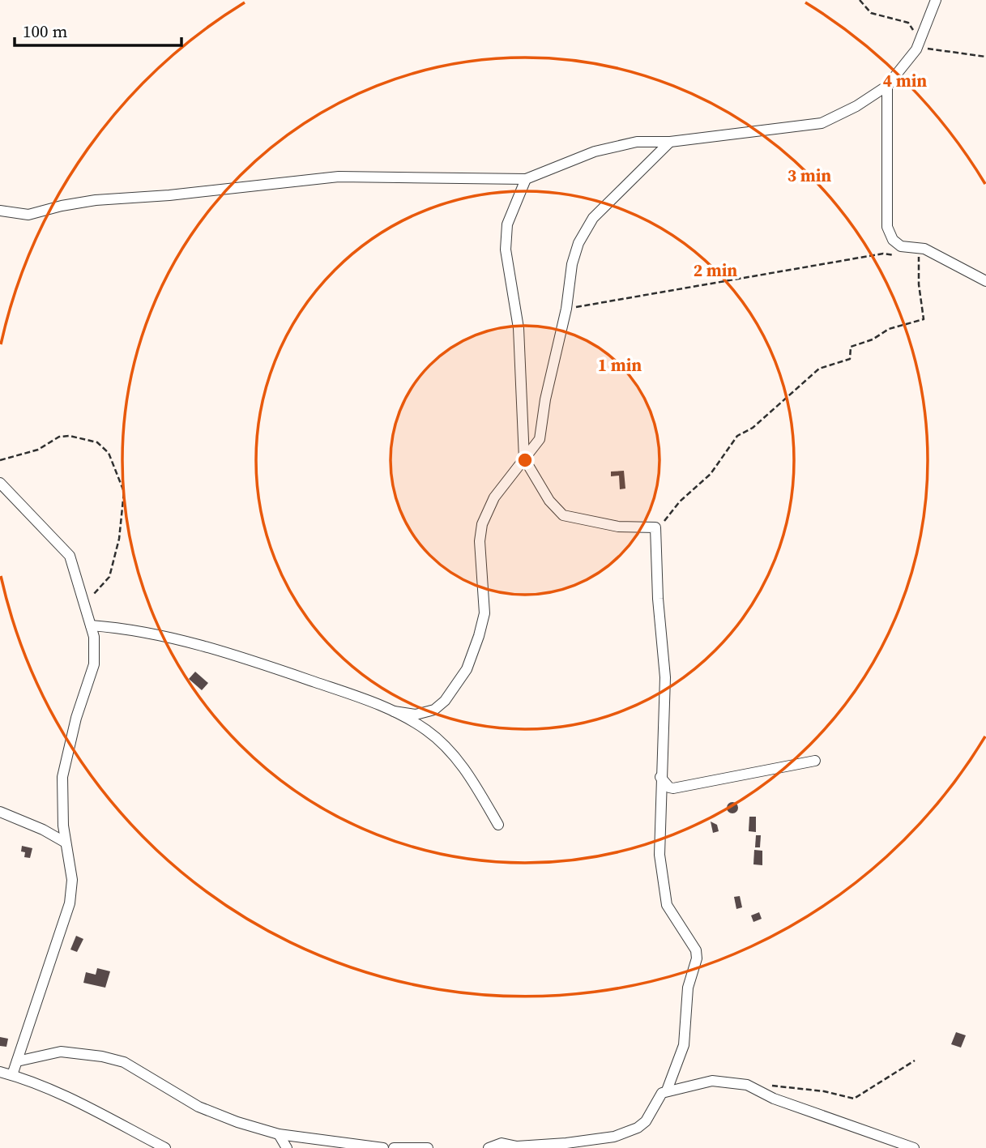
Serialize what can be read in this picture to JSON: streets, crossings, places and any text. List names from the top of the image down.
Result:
{
  "scale_bar": "100 m",
  "rings": [
    "4 min",
    "3 min",
    "2 min",
    "1 min"
  ]
}
